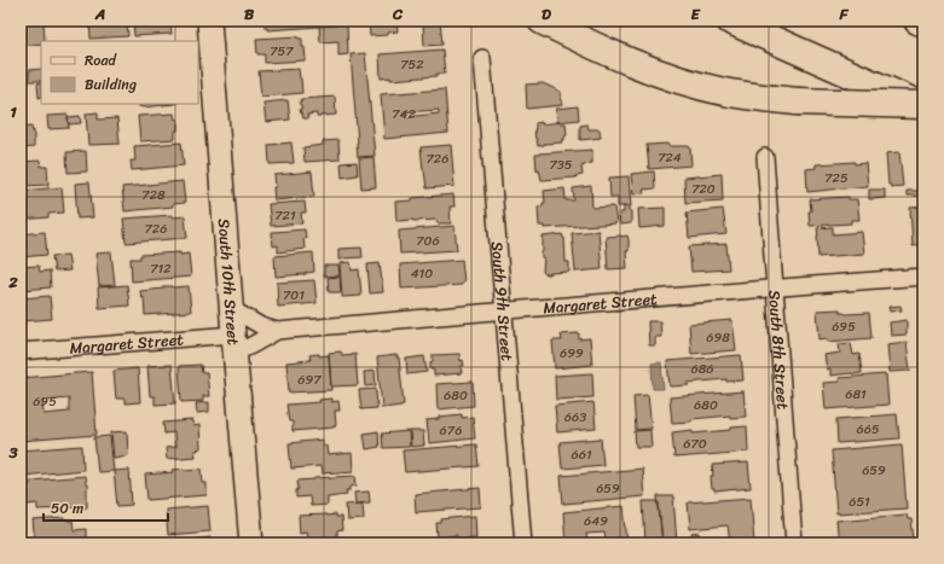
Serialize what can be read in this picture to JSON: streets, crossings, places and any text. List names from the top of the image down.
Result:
{
  "streets": {
    "main road": ["South 10th Street"],
    "street": ["South 9th Street", "Margaret Street", "South 8th Street"]
  },
  "crossings": [
    ["South 10th Street", "Margaret Street"],
    ["South 9th Street", "Margaret Street"],
    ["Margaret Street", "South 8th Street"]
  ],
  "house_numbers": [
    "757",
    "752",
    "742",
    "724",
    "726",
    "735",
    "725",
    "720",
    "728",
    "721",
    "726",
    "706",
    "712",
    "410",
    "701",
    "695",
    "698",
    "699",
    "686",
    "697",
    "681",
    "680",
    "695",
    "680",
    "663",
    "665",
    "676",
    "670",
    "661",
    "659",
    "659",
    "651",
    "649"
  ],
  "legend": ["Road", "Building"],
  "scale_bar": "50 m",
  "grid": {
    "columns": [
      "A",
      "B",
      "C",
      "D",
      "E",
      "F"
    ],
    "rows": ["1", "2", "3"]
  }
}
